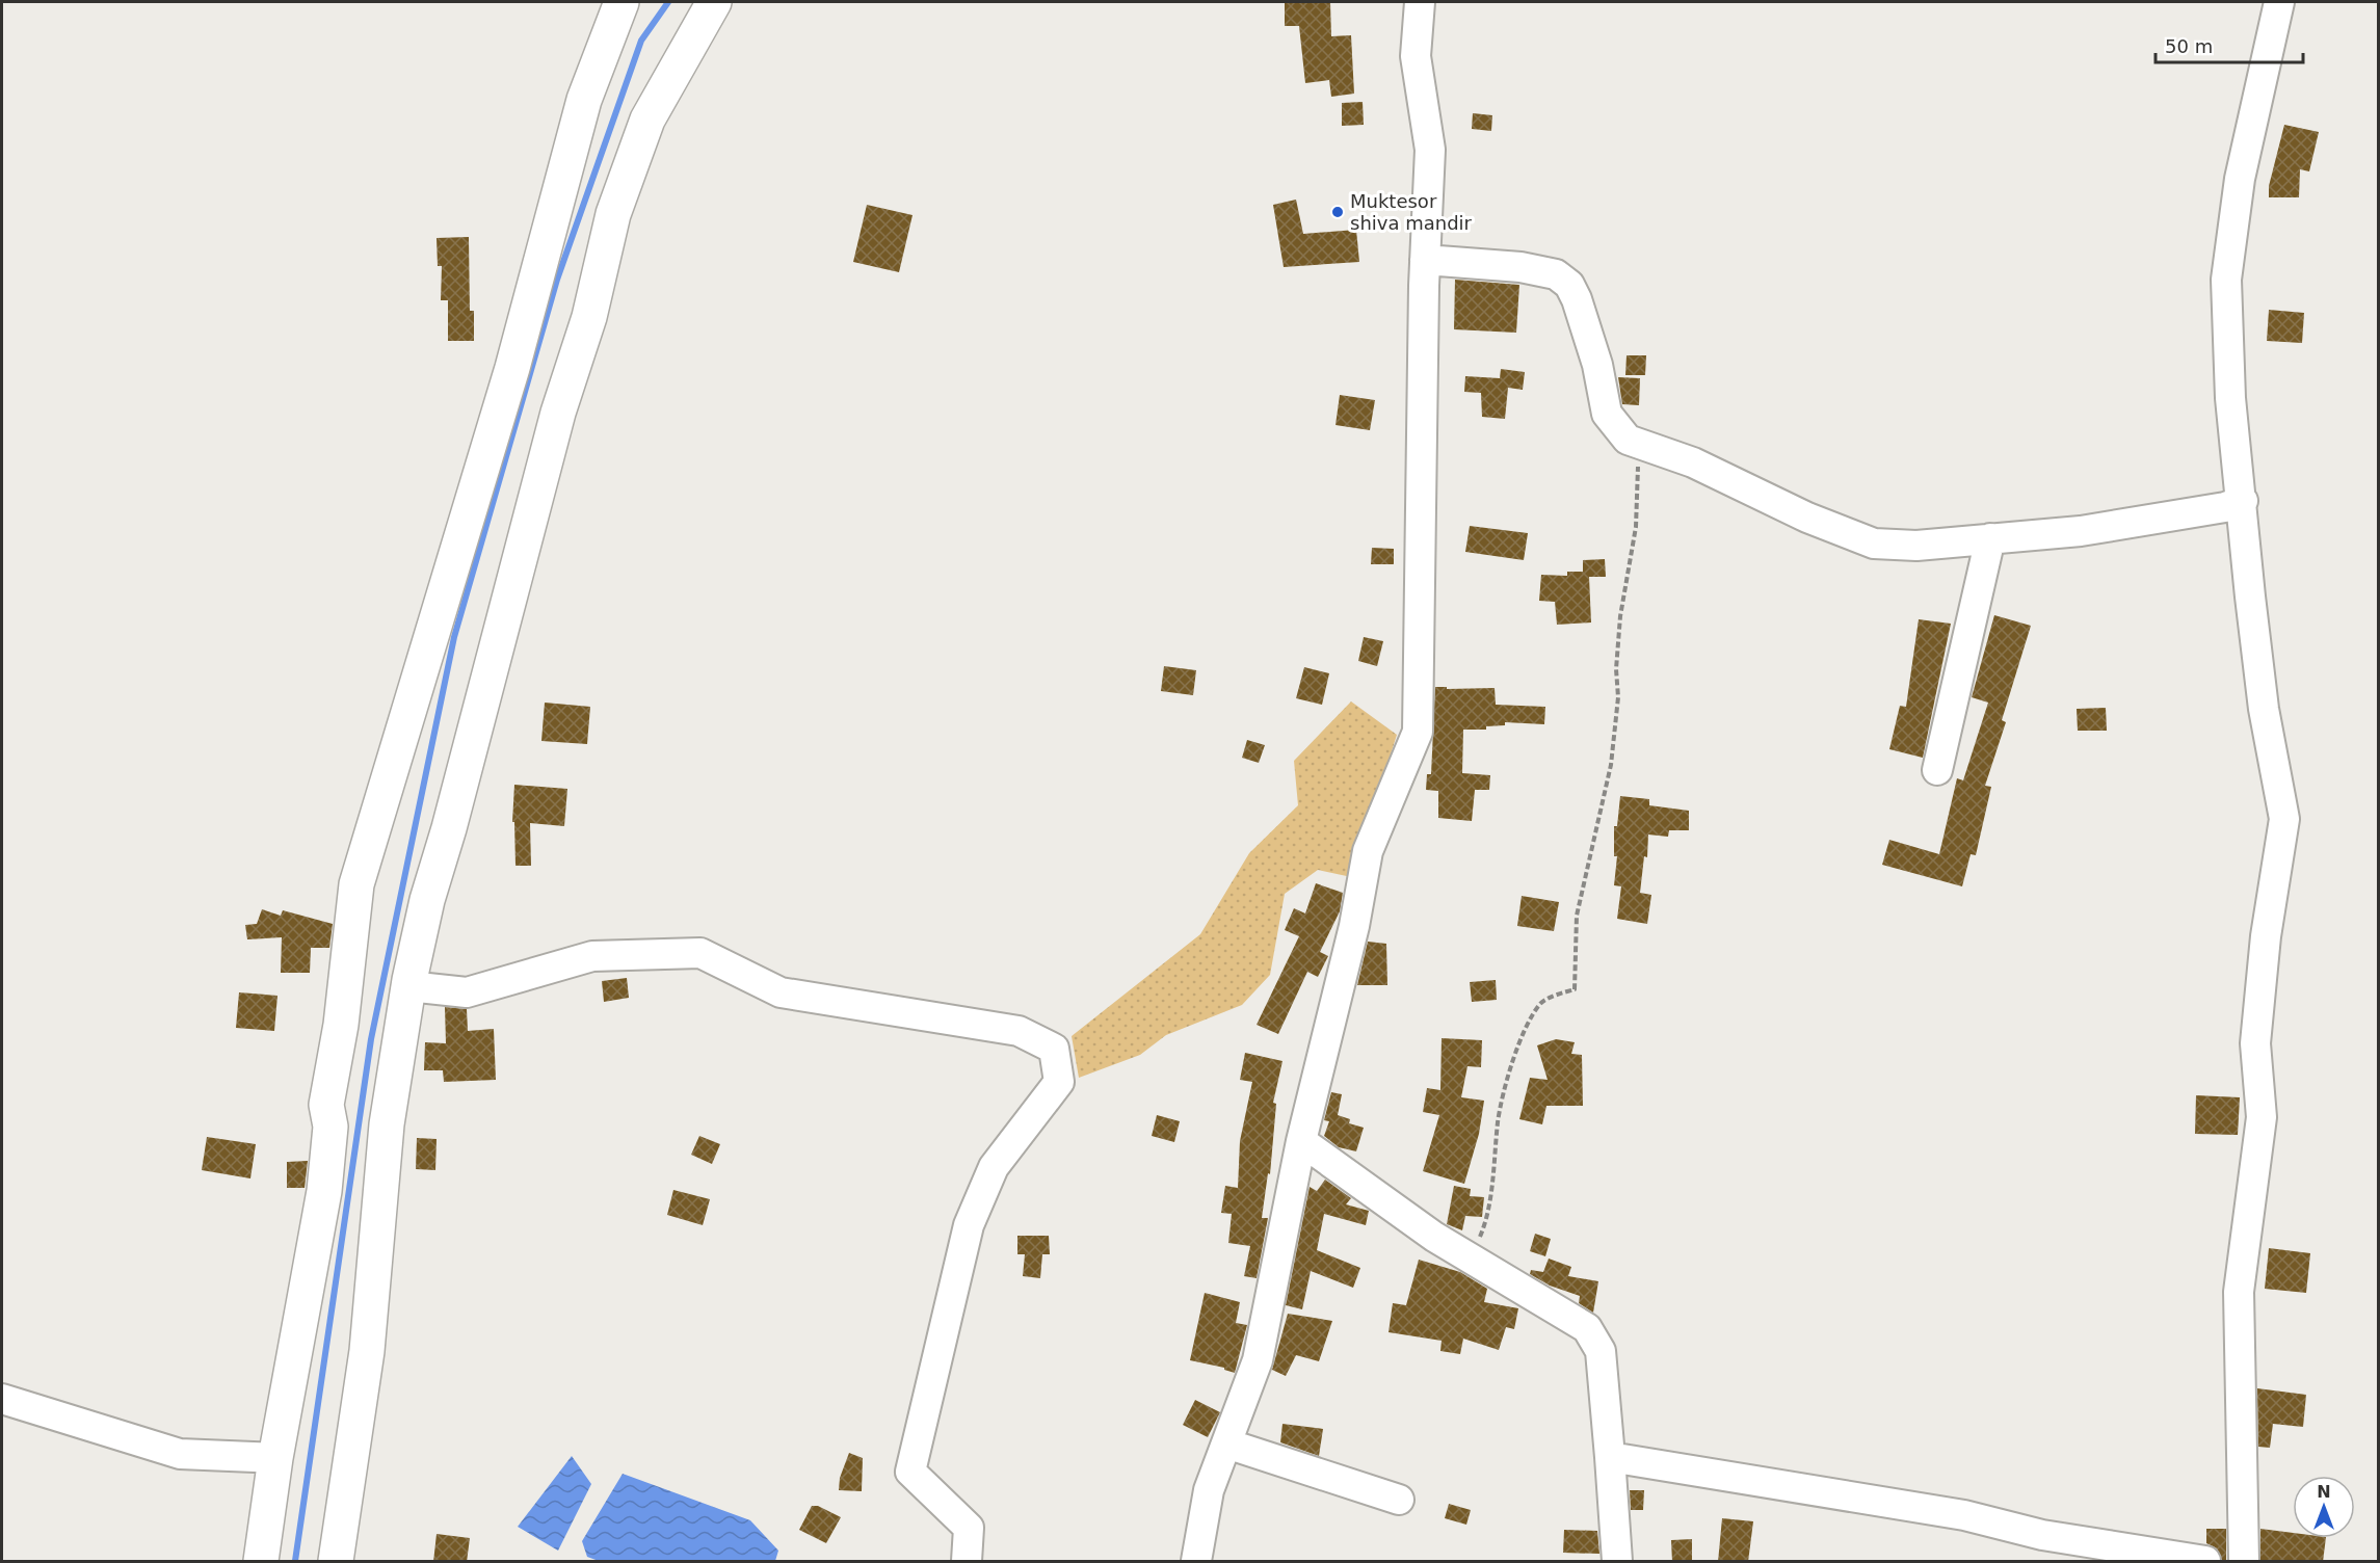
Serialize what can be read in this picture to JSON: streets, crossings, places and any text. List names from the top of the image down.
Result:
{
  "places": ["Muktesor shiva mandir"],
  "scale_bar": "50 m",
  "north": "top"
}
